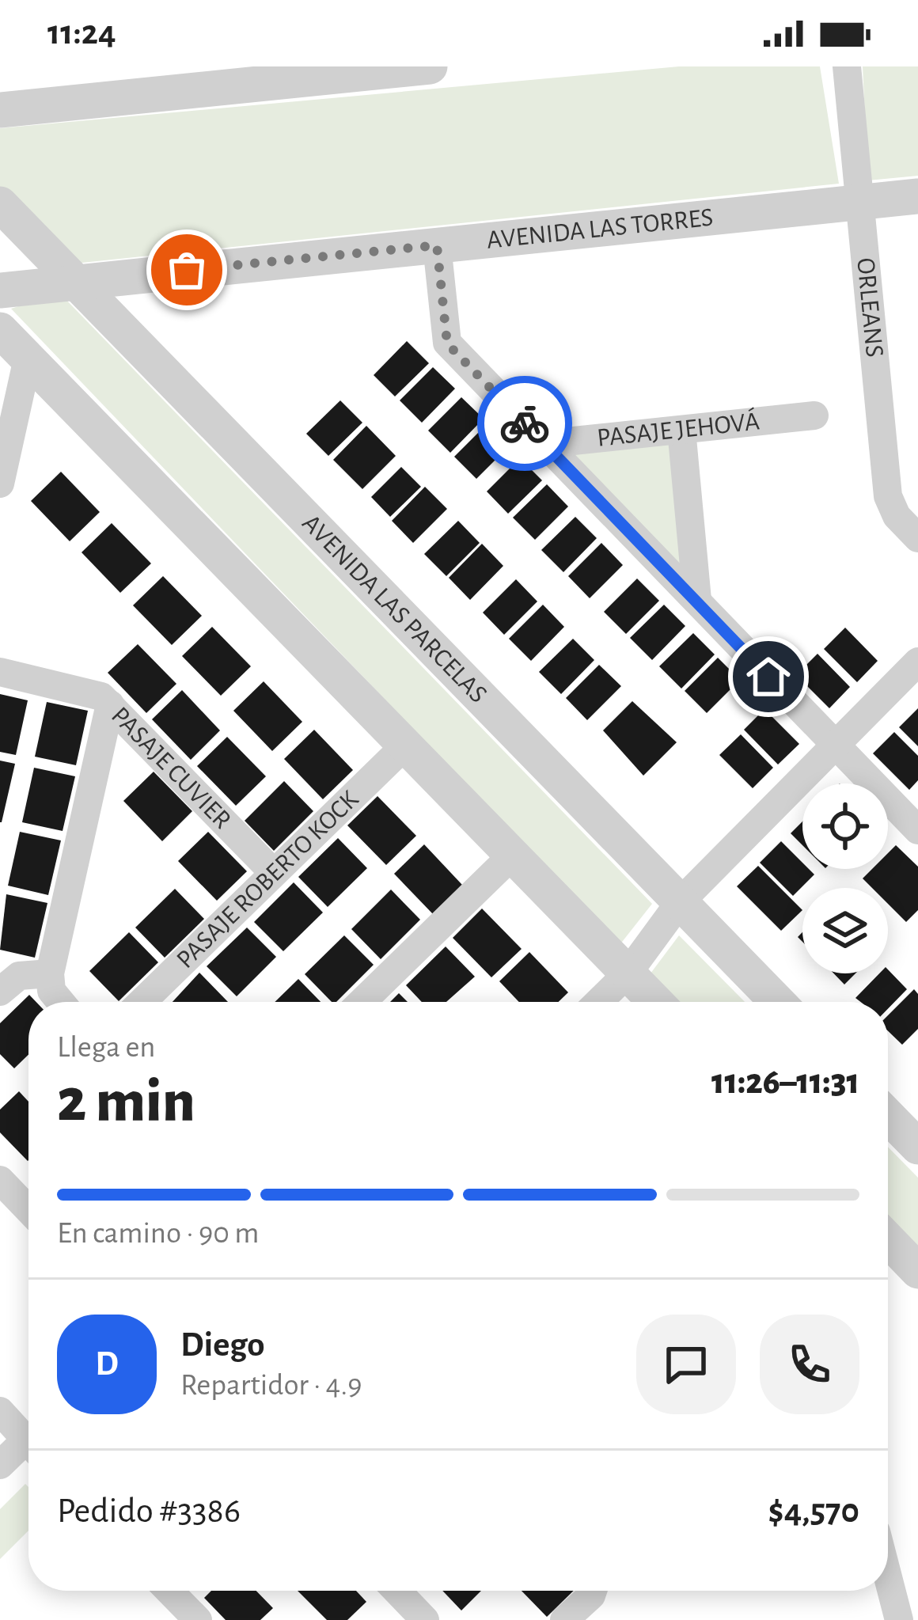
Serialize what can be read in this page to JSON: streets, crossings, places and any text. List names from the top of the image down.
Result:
{
  "streets": {
    "street": [
      "AVENIDA LAS TORRES",
      "ORLEANS",
      "PASAJE JEHOVÁ",
      "AVENIDA LAS PARCELAS",
      "PASAJE CUVIER",
      "PASAJE ROBERTO KOCK"
    ]
  },
  "crossings": [
    ["AVENIDA LAS TORRES", "ORLEANS"],
    ["AVENIDA LAS TORRES", "AVENIDA LAS PARCELAS"],
    ["PASAJE CUVIER", "PASAJE ROBERTO KOCK"]
  ],
  "page": {
    "status": "11:24",
    "heading": ["2 min", "Llega en", "11:26–11:31"],
    "panel": [
      "Diego",
      "Repartidor · 4.9",
      "Pedido #3386",
      "$4,570"
    ],
    "bar": "En camino · 90 m",
    "round": "D"
  }
}
